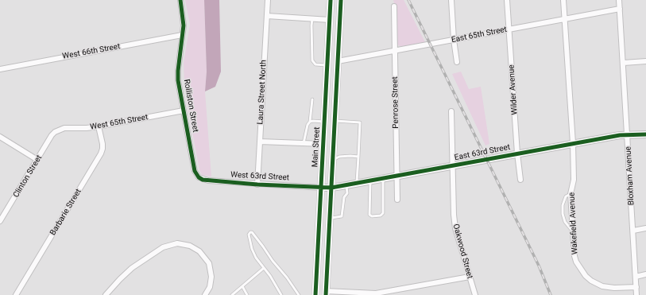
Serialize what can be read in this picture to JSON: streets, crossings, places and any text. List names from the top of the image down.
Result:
{
  "streets": {
    "main road": ["Main Street"],
    "street": [
      "East 65th Street",
      "West 66th Street",
      "Wilder Avenue",
      "Laura Street North",
      "Penrose Street",
      "Rolliston Street",
      "West 65th Street",
      "East 63rd Street",
      "Bloxham Avenue",
      "Clinton Street",
      "West 63rd Street",
      "Barbarie Street",
      "Wakefield Avenue",
      "Oakwood Street"
    ]
  },
  "crossings": [
    ["East 65th Street", "Wilder Avenue"],
    ["East 65th Street", "Penrose Street"],
    ["East 65th Street", "Bloxham Avenue"],
    ["East 65th Street", "Wakefield Avenue"],
    ["West 66th Street", "Rolliston Street"],
    ["Wilder Avenue", "East 63rd Street"],
    ["Laura Street North", "West 63rd Street"],
    ["Penrose Street", "East 63rd Street"],
    ["Rolliston Street", "West 65th Street"],
    ["Rolliston Street", "West 63rd Street"],
    ["West 65th Street", "Clinton Street"],
    ["West 65th Street", "Barbarie Street"],
    ["Main Street", "East 63rd Street"],
    ["Main Street", "West 63rd Street"],
    ["East 63rd Street", "Bloxham Avenue"],
    ["East 63rd Street", "West 63rd Street"],
    ["East 63rd Street", "Wakefield Avenue"],
    ["East 63rd Street", "Oakwood Street"],
    ["Bloxham Avenue", "Wakefield Avenue"]
  ]
}
